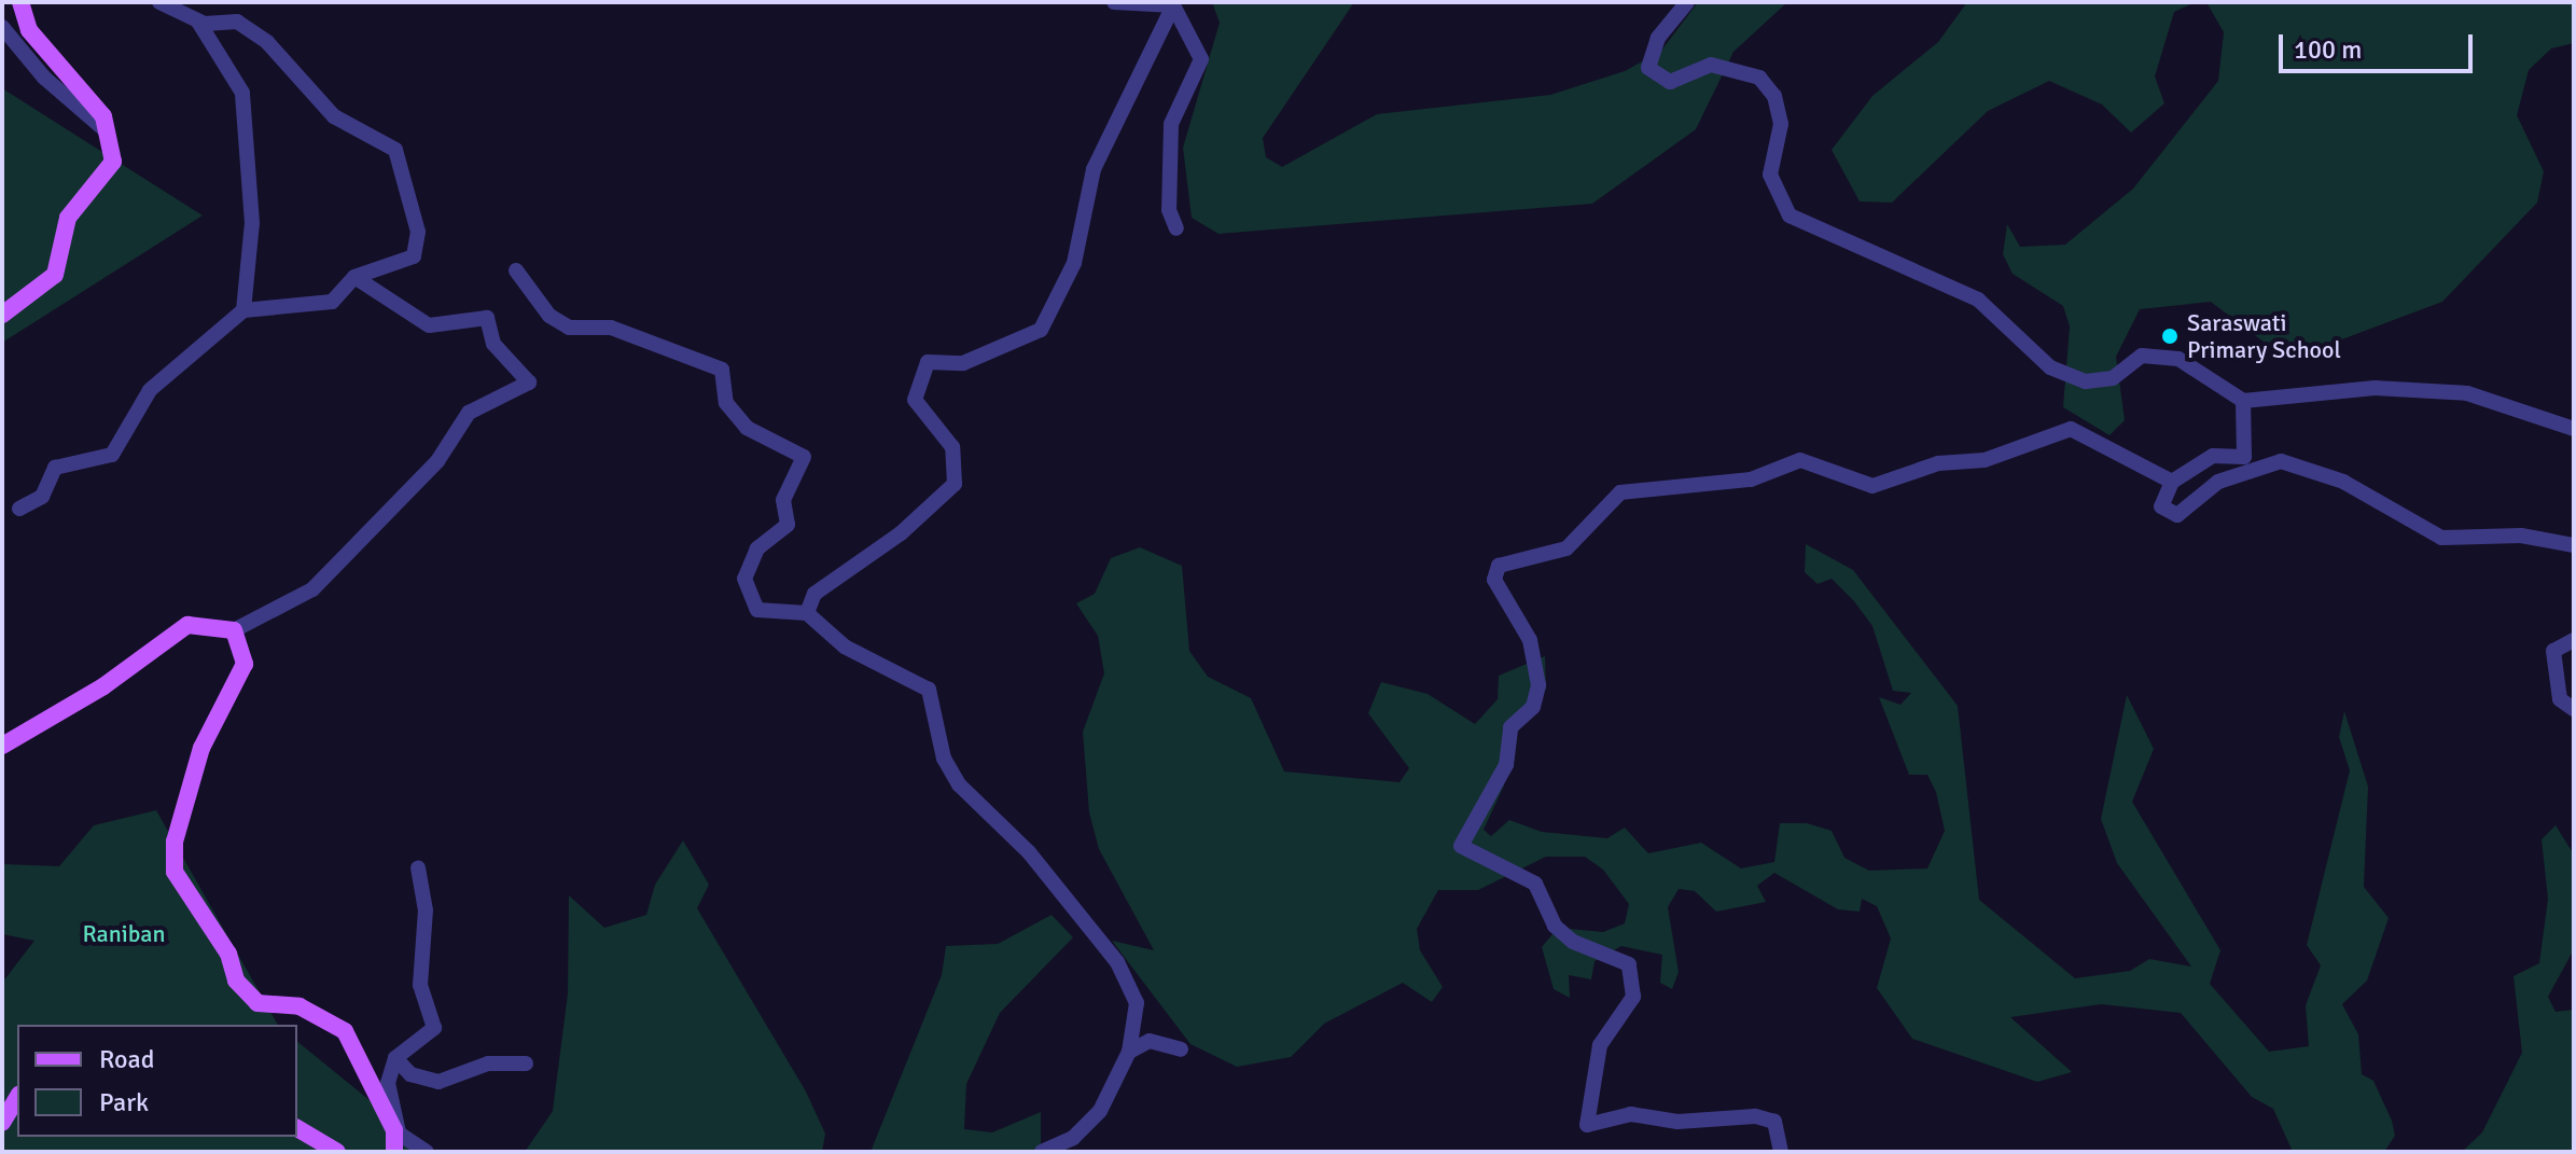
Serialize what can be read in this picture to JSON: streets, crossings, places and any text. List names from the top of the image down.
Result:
{
  "parks": ["Raniban"],
  "places": ["Saraswati Primary School"],
  "legend": ["Road", "Park"],
  "scale_bar": "100 m"
}
